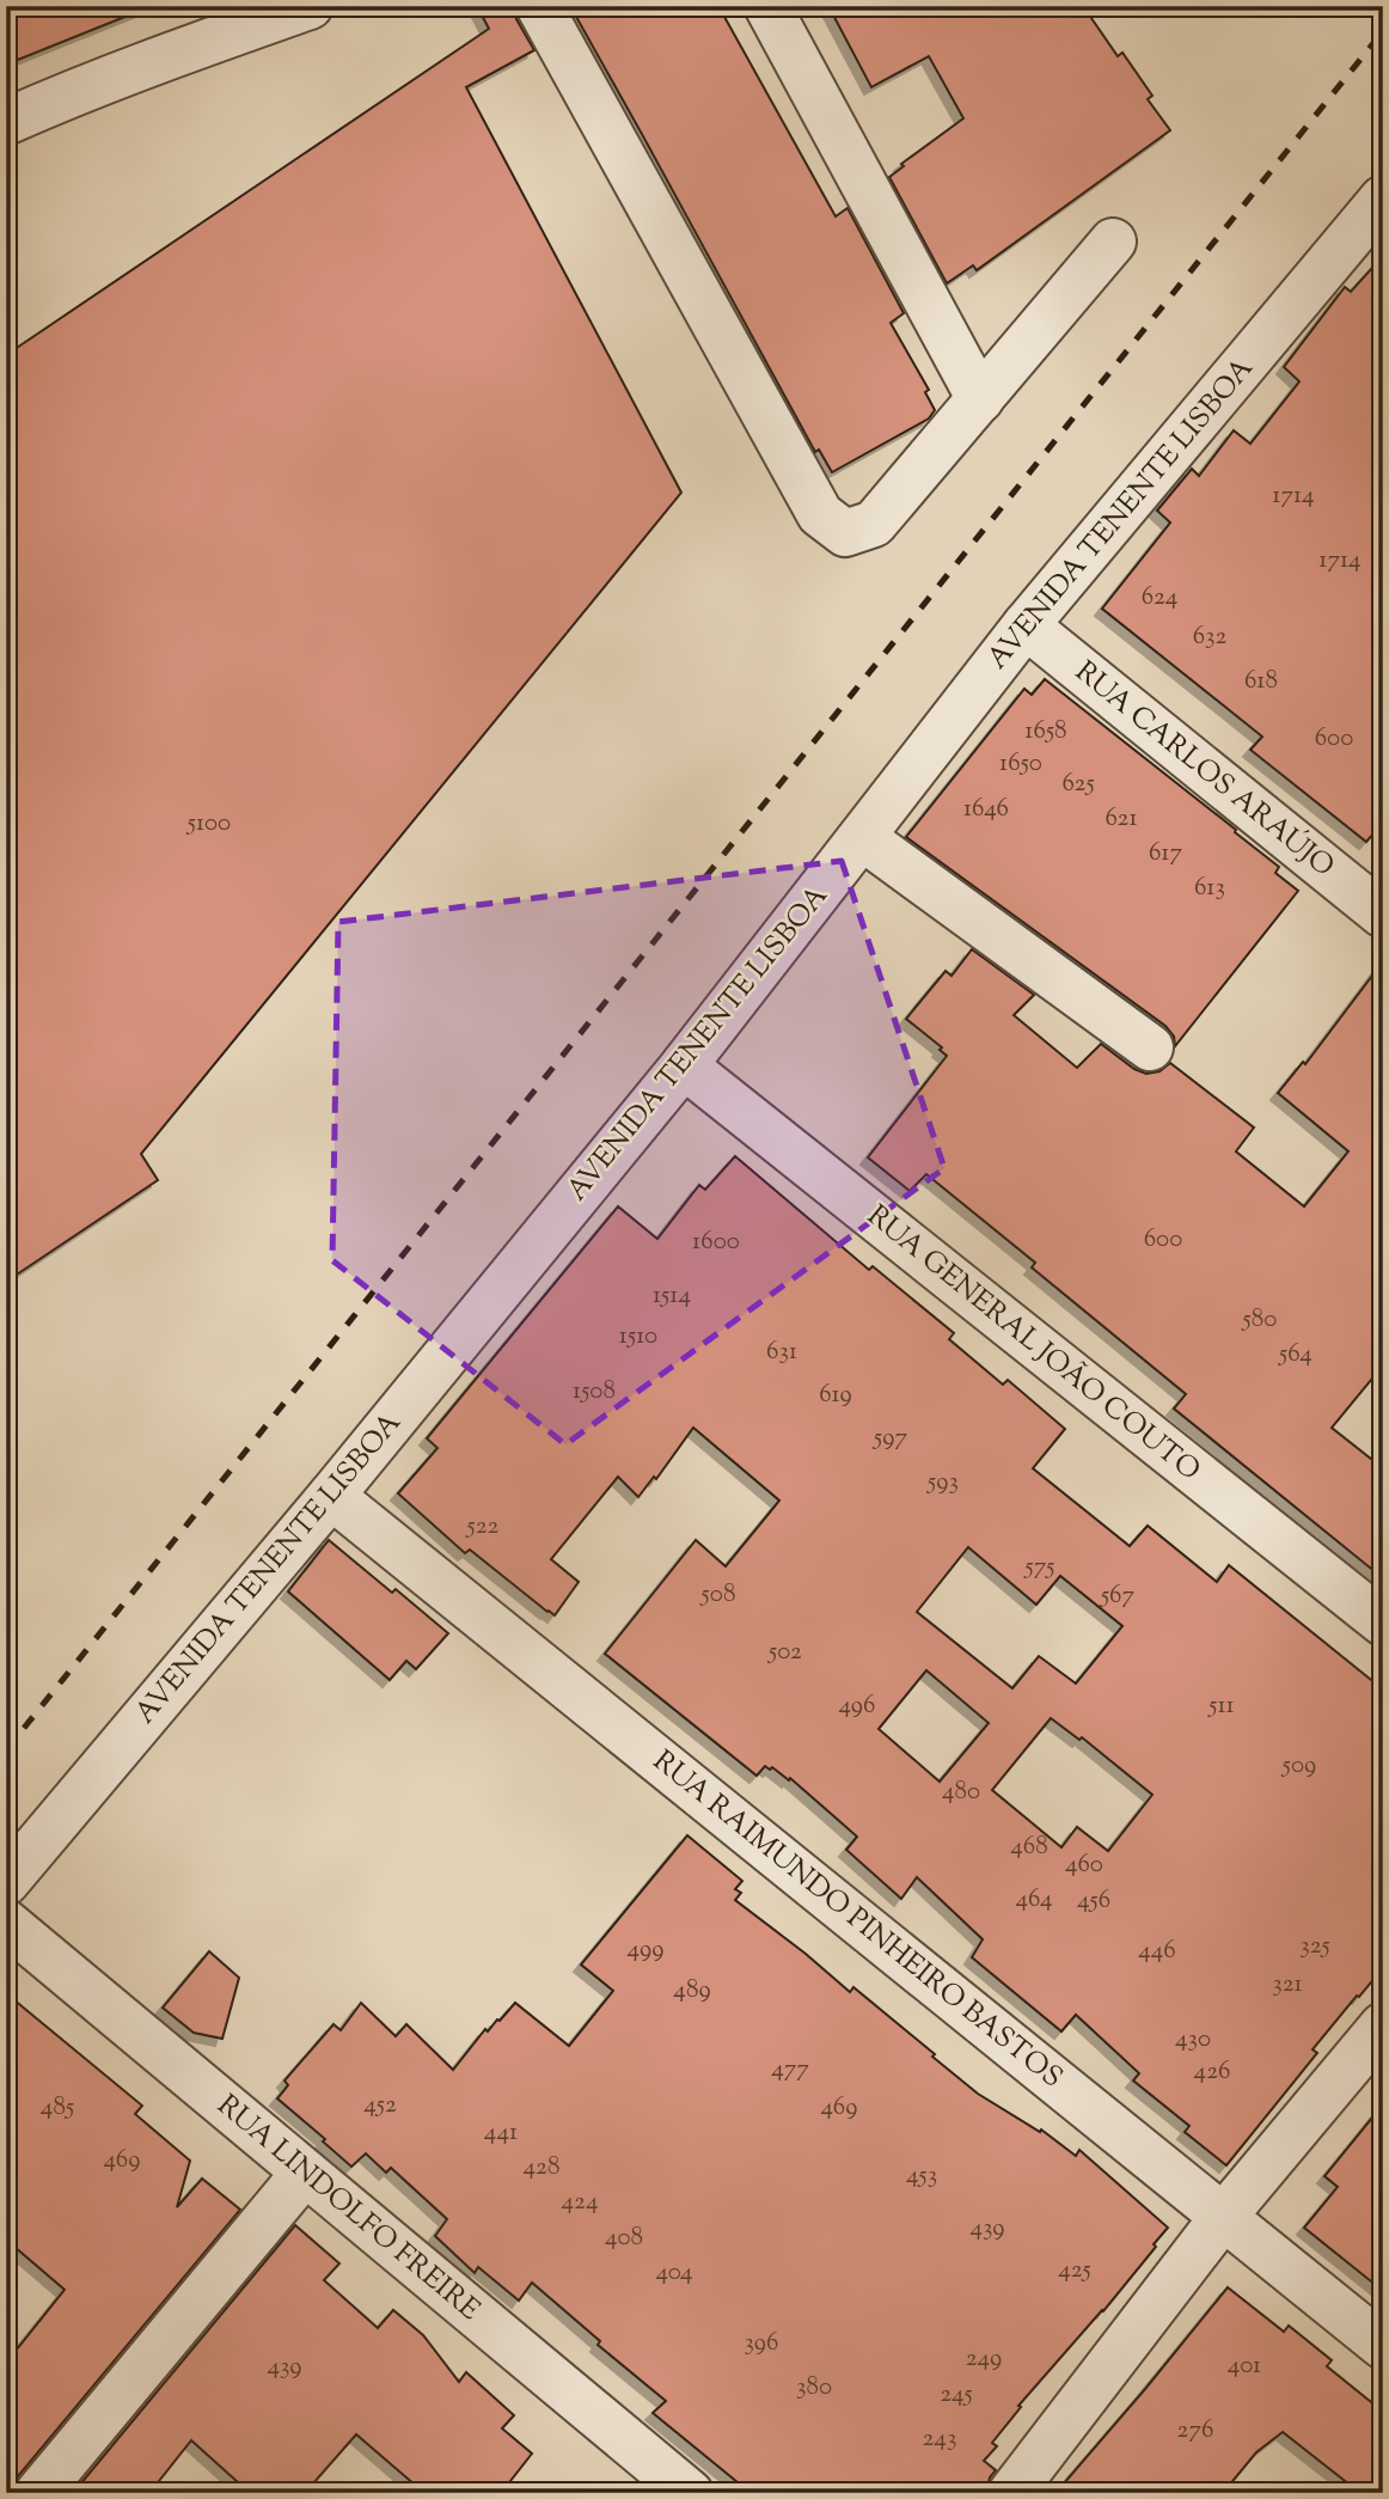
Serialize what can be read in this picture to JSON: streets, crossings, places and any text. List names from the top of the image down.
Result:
{
  "streets": {
    "street": [
      "AVENIDA TENENTE LISBOA",
      "RUA CARLOS ARAÚJO",
      "RUA GENERAL JOÃO COUTO",
      "RUA RAIMUNDO PINHEIRO BASTOS",
      "RUA LINDOLFO FREIRE"
    ]
  },
  "crossings": [
    ["AVENIDA TENENTE LISBOA", "RUA CARLOS ARAÚJO"],
    ["AVENIDA TENENTE LISBOA", "RUA GENERAL JOÃO COUTO"],
    ["AVENIDA TENENTE LISBOA", "RUA RAIMUNDO PINHEIRO BASTOS"]
  ],
  "house_numbers": [
    "1714",
    "1714",
    "624",
    "632",
    "618",
    "1658",
    "600",
    "1650",
    "625",
    "1646",
    "621",
    "5100",
    "617",
    "613",
    "600",
    "1600",
    "1514",
    "580",
    "1510",
    "631",
    "564",
    "1508",
    "619",
    "597",
    "593",
    "522",
    "575",
    "508",
    "567",
    "502",
    "496",
    "511",
    "509",
    "480",
    "468",
    "460",
    "464",
    "456",
    "325",
    "499",
    "446",
    "321",
    "489",
    "430",
    "477",
    "426",
    "452",
    "485",
    "469",
    "441",
    "469",
    "428",
    "453",
    "424",
    "439",
    "408",
    "425",
    "404",
    "396",
    "249",
    "401",
    "439",
    "380",
    "245",
    "276",
    "243"
  ]
}
